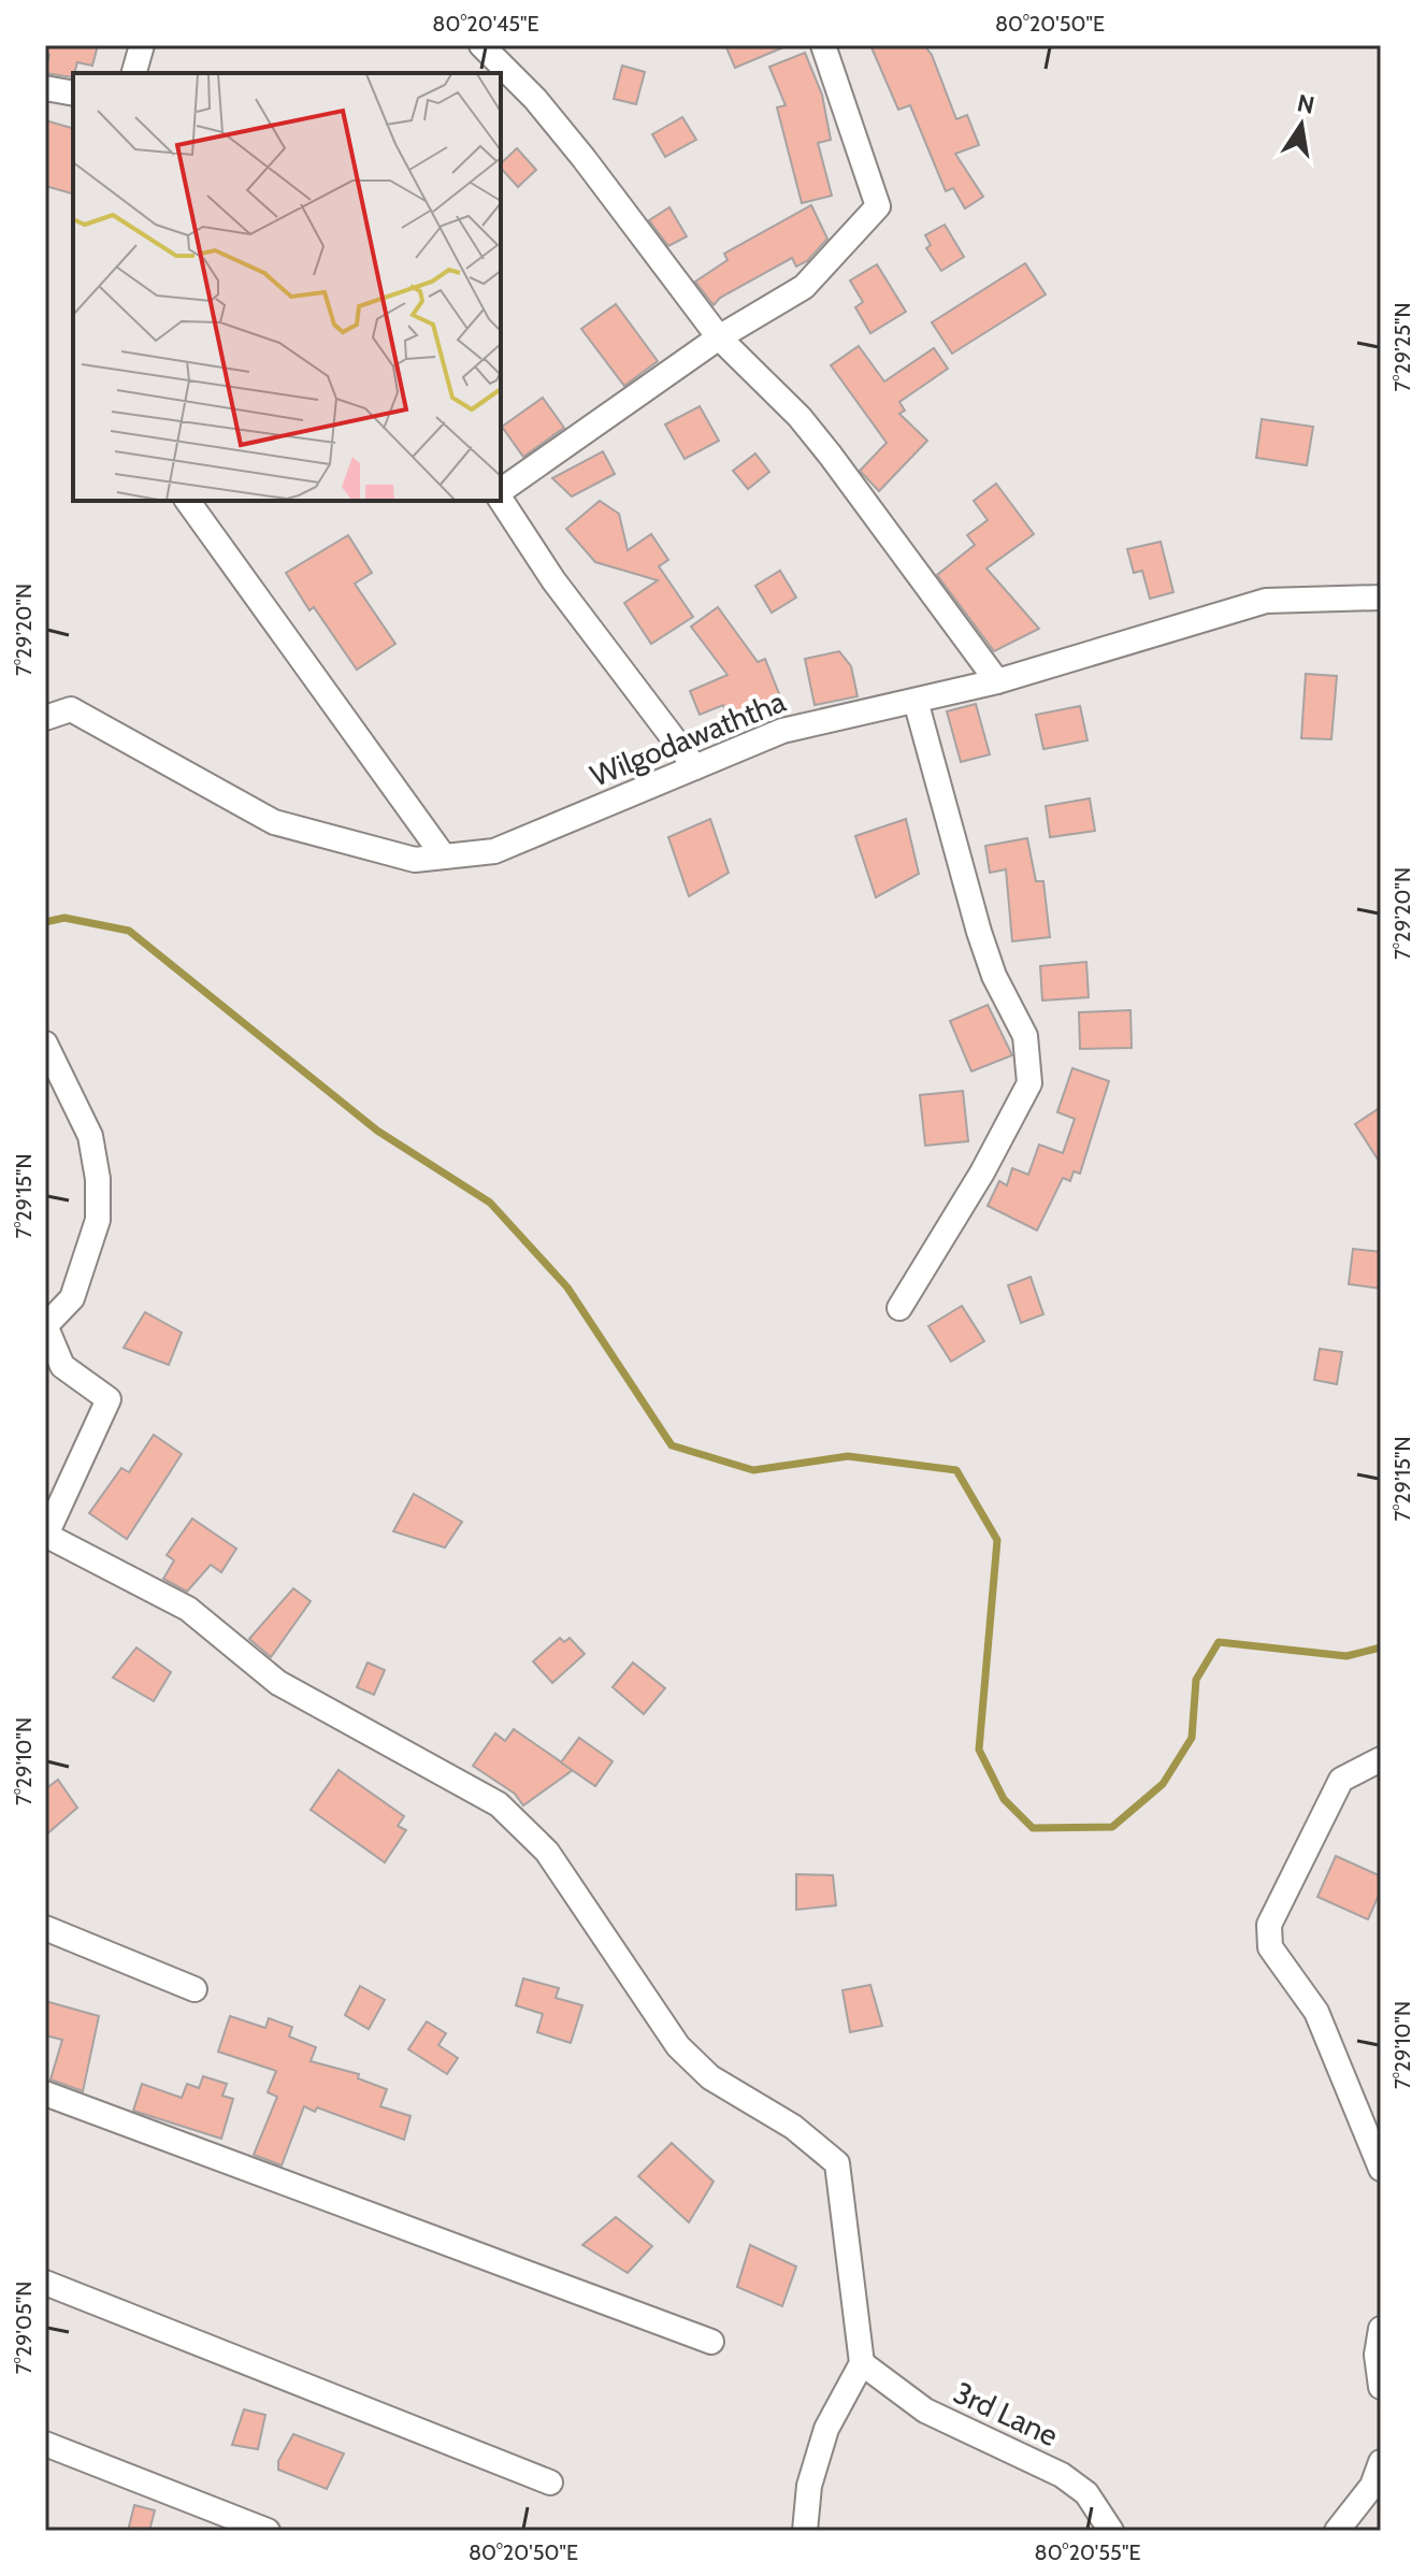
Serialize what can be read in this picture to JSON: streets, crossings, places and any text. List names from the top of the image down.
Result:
{
  "streets": {
    "street": ["Wilgodawaththa", "3rd Lane"]
  },
  "north": "top",
  "coordinates": [
    "80°20'45\"E",
    "80°20'50\"E",
    "7°29'25\"N",
    "7°29'20\"N",
    "7°29'15\"N",
    "7°29'10\"N",
    "7°29'05\"N",
    "80°20'55\"E"
  ]
}
